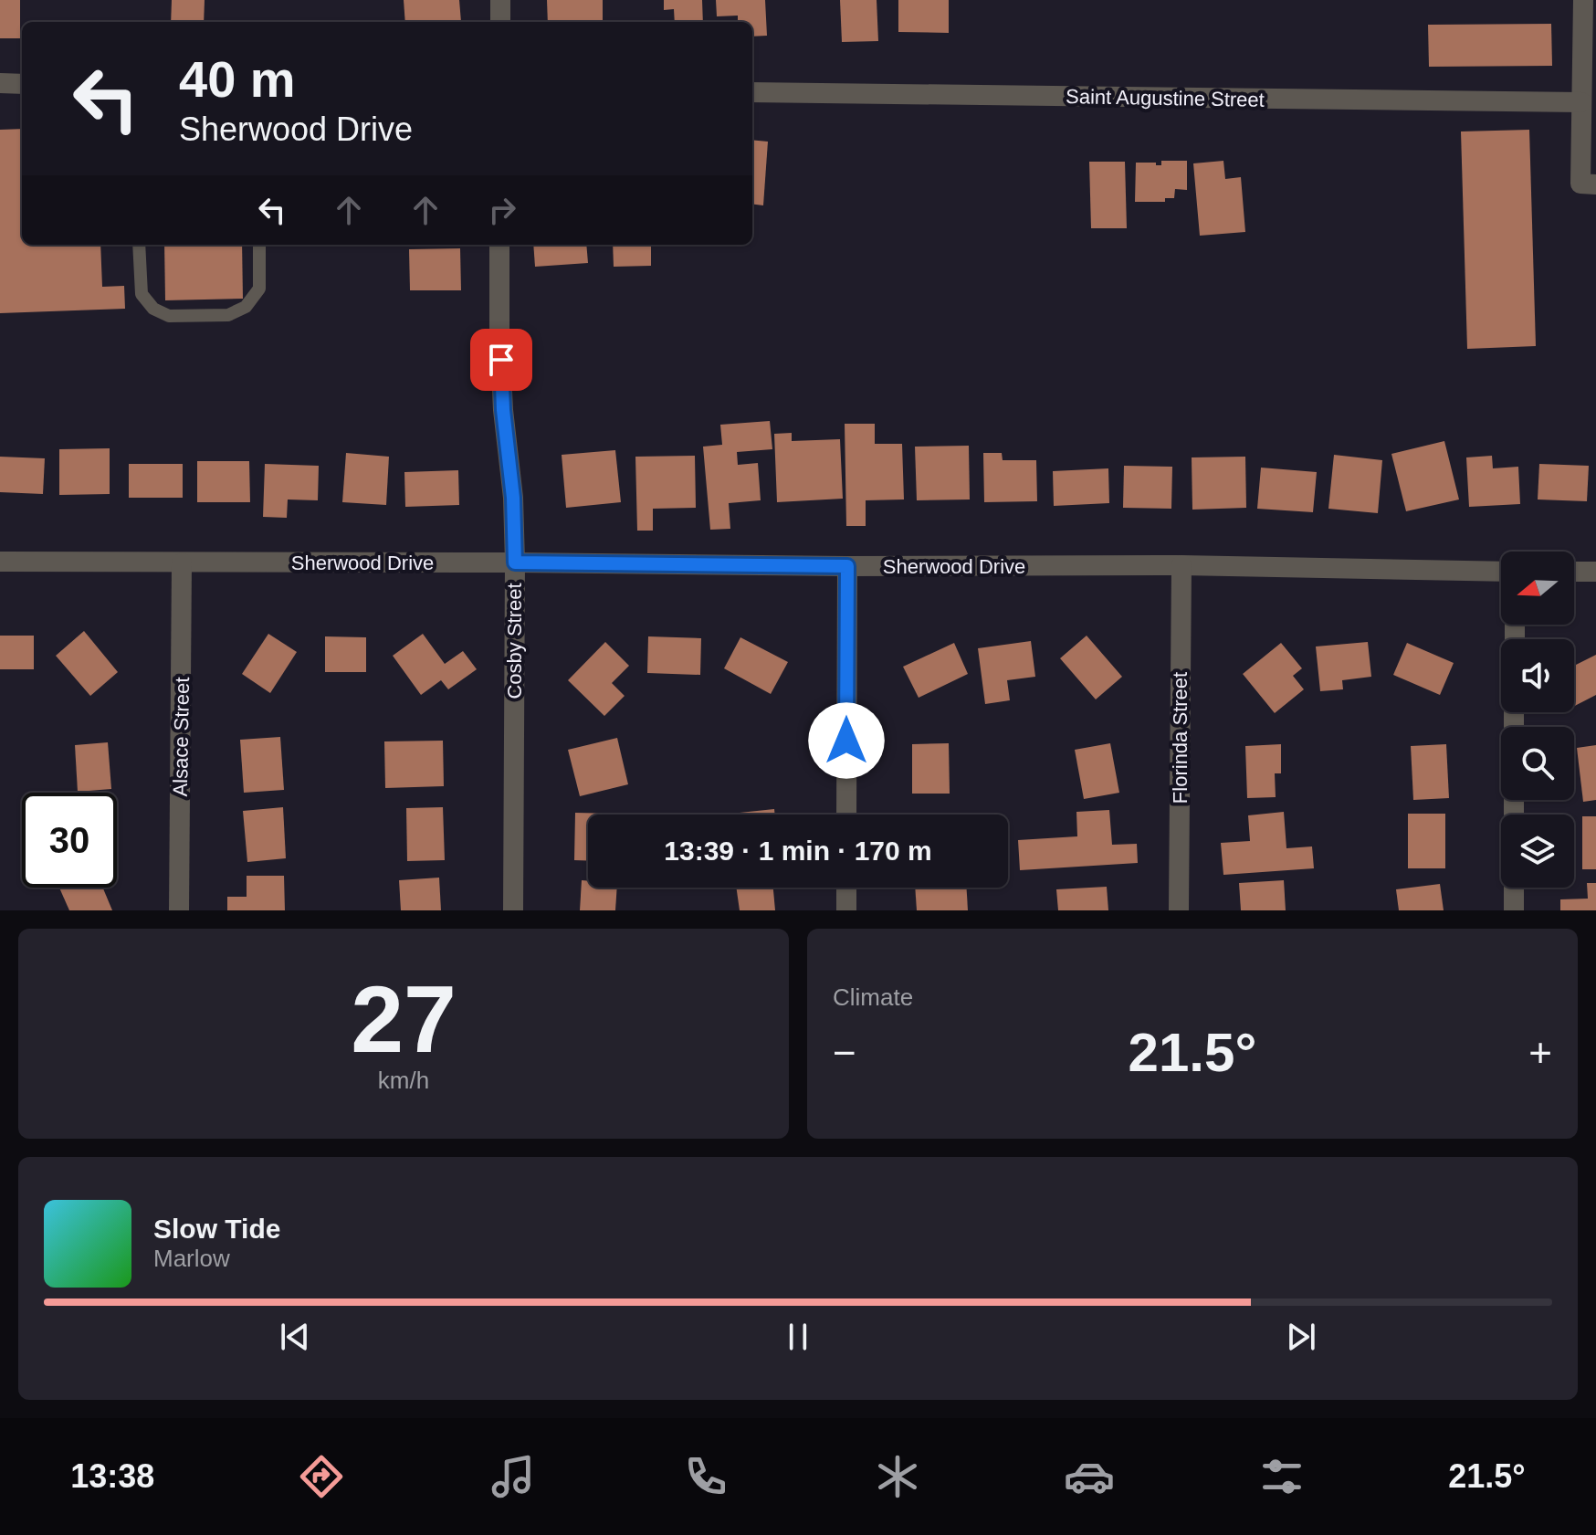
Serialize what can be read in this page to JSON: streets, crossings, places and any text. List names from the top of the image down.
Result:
{
  "streets": {
    "street": [
      "Saint Augustine Street",
      "Sherwood Drive",
      "Cosby Street",
      "Alsace Street",
      "Florinda Street"
    ]
  },
  "crossings": [
    ["Sherwood Drive", "Cosby Street"],
    ["Sherwood Drive", "Alsace Street"],
    ["Sherwood Drive", "Florinda Street"]
  ],
  "north": "left",
  "page": {
    "turn": ["40 m", "Sherwood Drive"],
    "limit": "30",
    "trip": "13:39 · 1 min · 170 m",
    "tile": [
      ["27", "km/h"],
      "Climate"
    ],
    "heat": ["−", "21.5°", "+"],
    "song": ["Slow Tide", "Marlow"],
    "tabs": ["13:38", "21.5°"]
  }
}
